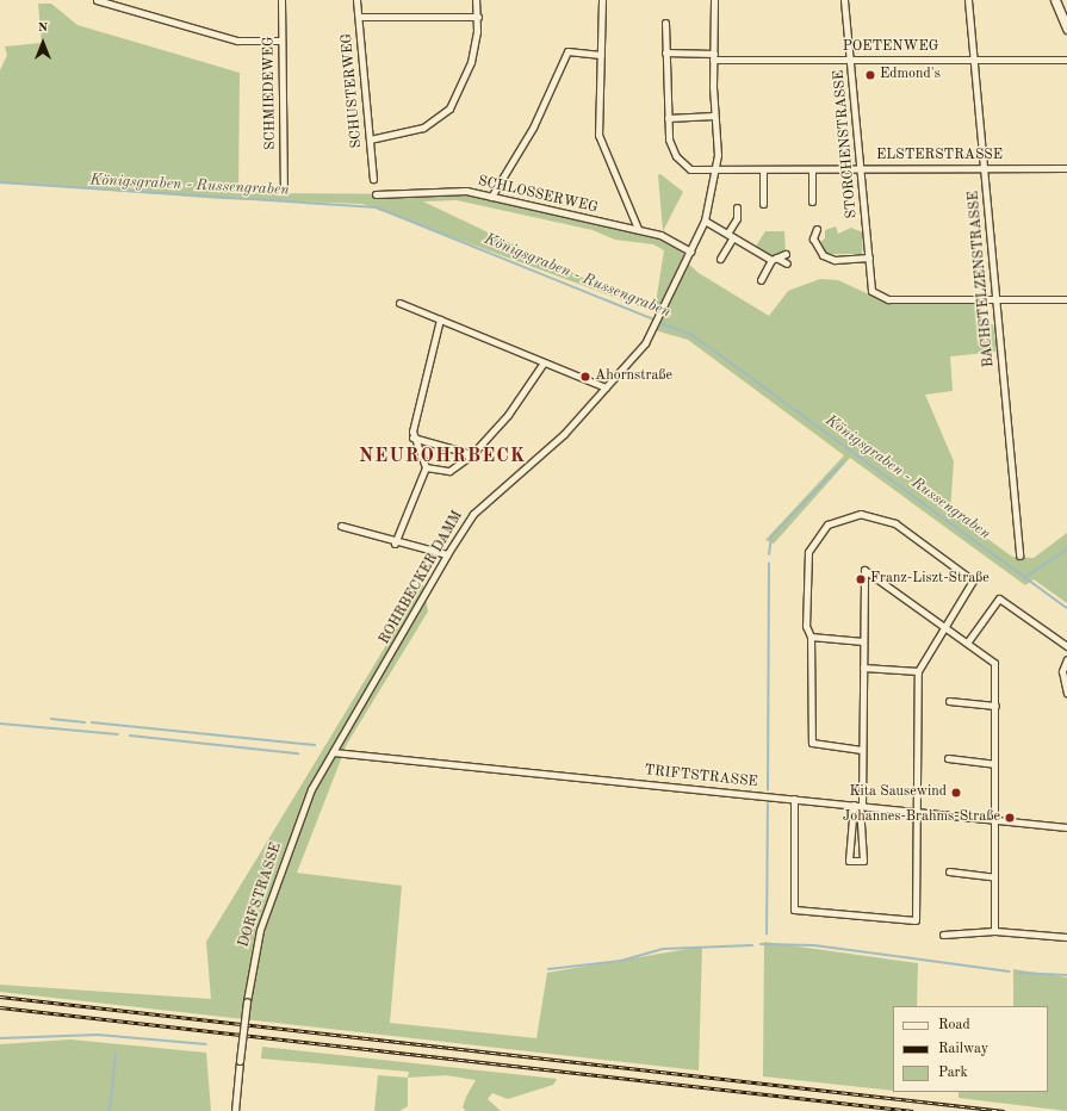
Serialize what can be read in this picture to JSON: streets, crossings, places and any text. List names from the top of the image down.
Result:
{
  "streets": {
    "street": [
      "POETENWEG",
      "SCHUSTERWEG",
      "SCHMIEDEWEG",
      "STORCHENSTRASSE",
      "ELSTERSTRASSE",
      "SCHLOSSERWEG",
      "BACHSTELZENSTRASSE",
      "ROHRBECKER DAMM",
      "TRIFTSTRASSE",
      "DORFSTRASSE"
    ]
  },
  "crossings": [
    ["POETENWEG", "STORCHENSTRASSE"],
    ["POETENWEG", "ELSTERSTRASSE"],
    ["POETENWEG", "BACHSTELZENSTRASSE"],
    ["POETENWEG", "ROHRBECKER DAMM"],
    ["STORCHENSTRASSE", "ELSTERSTRASSE"],
    ["STORCHENSTRASSE", "BACHSTELZENSTRASSE"],
    ["ELSTERSTRASSE", "BACHSTELZENSTRASSE"],
    ["ELSTERSTRASSE", "ROHRBECKER DAMM"],
    ["SCHLOSSERWEG", "ROHRBECKER DAMM"],
    ["ROHRBECKER DAMM", "TRIFTSTRASSE"],
    ["ROHRBECKER DAMM", "DORFSTRASSE"],
    ["TRIFTSTRASSE", "DORFSTRASSE"]
  ],
  "districts": ["NEUROHRBECK"],
  "water": ["Königsgraben - Russengraben"],
  "places": [
    "Edmond's",
    "Ahornstraße",
    "Franz-Liszt-Straße",
    "Kita Sausewind",
    "Johannes-Brahms-Straße"
  ],
  "legend": ["Road", "Railway", "Park"],
  "north": "top"
}
